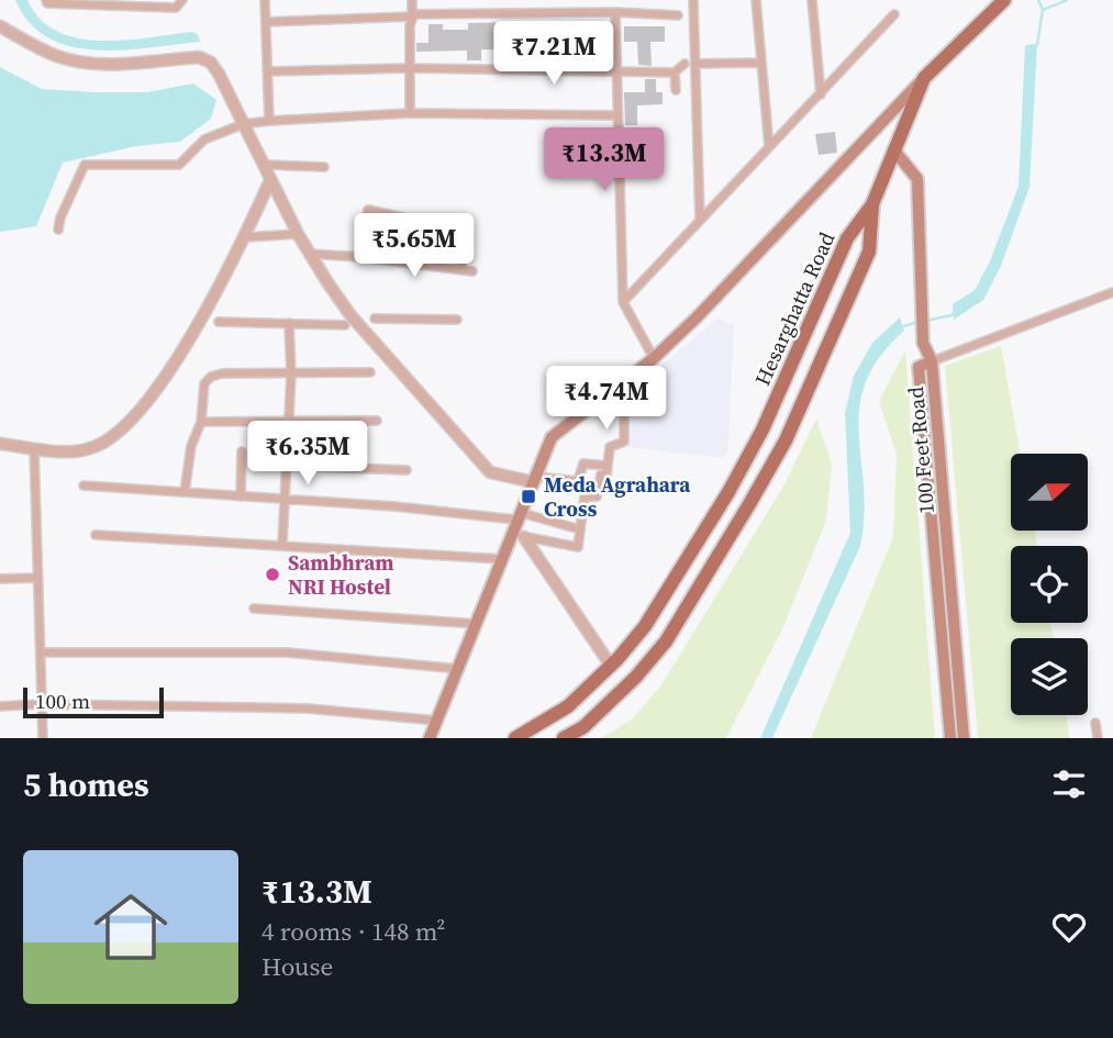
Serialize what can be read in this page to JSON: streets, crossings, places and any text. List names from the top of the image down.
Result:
{
  "streets": {
    "main road": ["Hesarghatta Road", "100 Feet Road"]
  },
  "places": {
    "transit": ["Meda Agrahara Cross"],
    "other": ["Sambhram NRI Hostel"]
  },
  "scale_bar": "100 m",
  "north": "right",
  "page": {
    "price": [
      "₹7.21M",
      "₹13.3M",
      "₹5.65M",
      "₹4.74M",
      "₹6.35M"
    ],
    "scale": "100 m",
    "heading": "5 homes",
    "list": [
      {
        "name": "₹13.3M",
        "note": "4 rooms · 148 m² · House"
      }
    ]
  }
}
